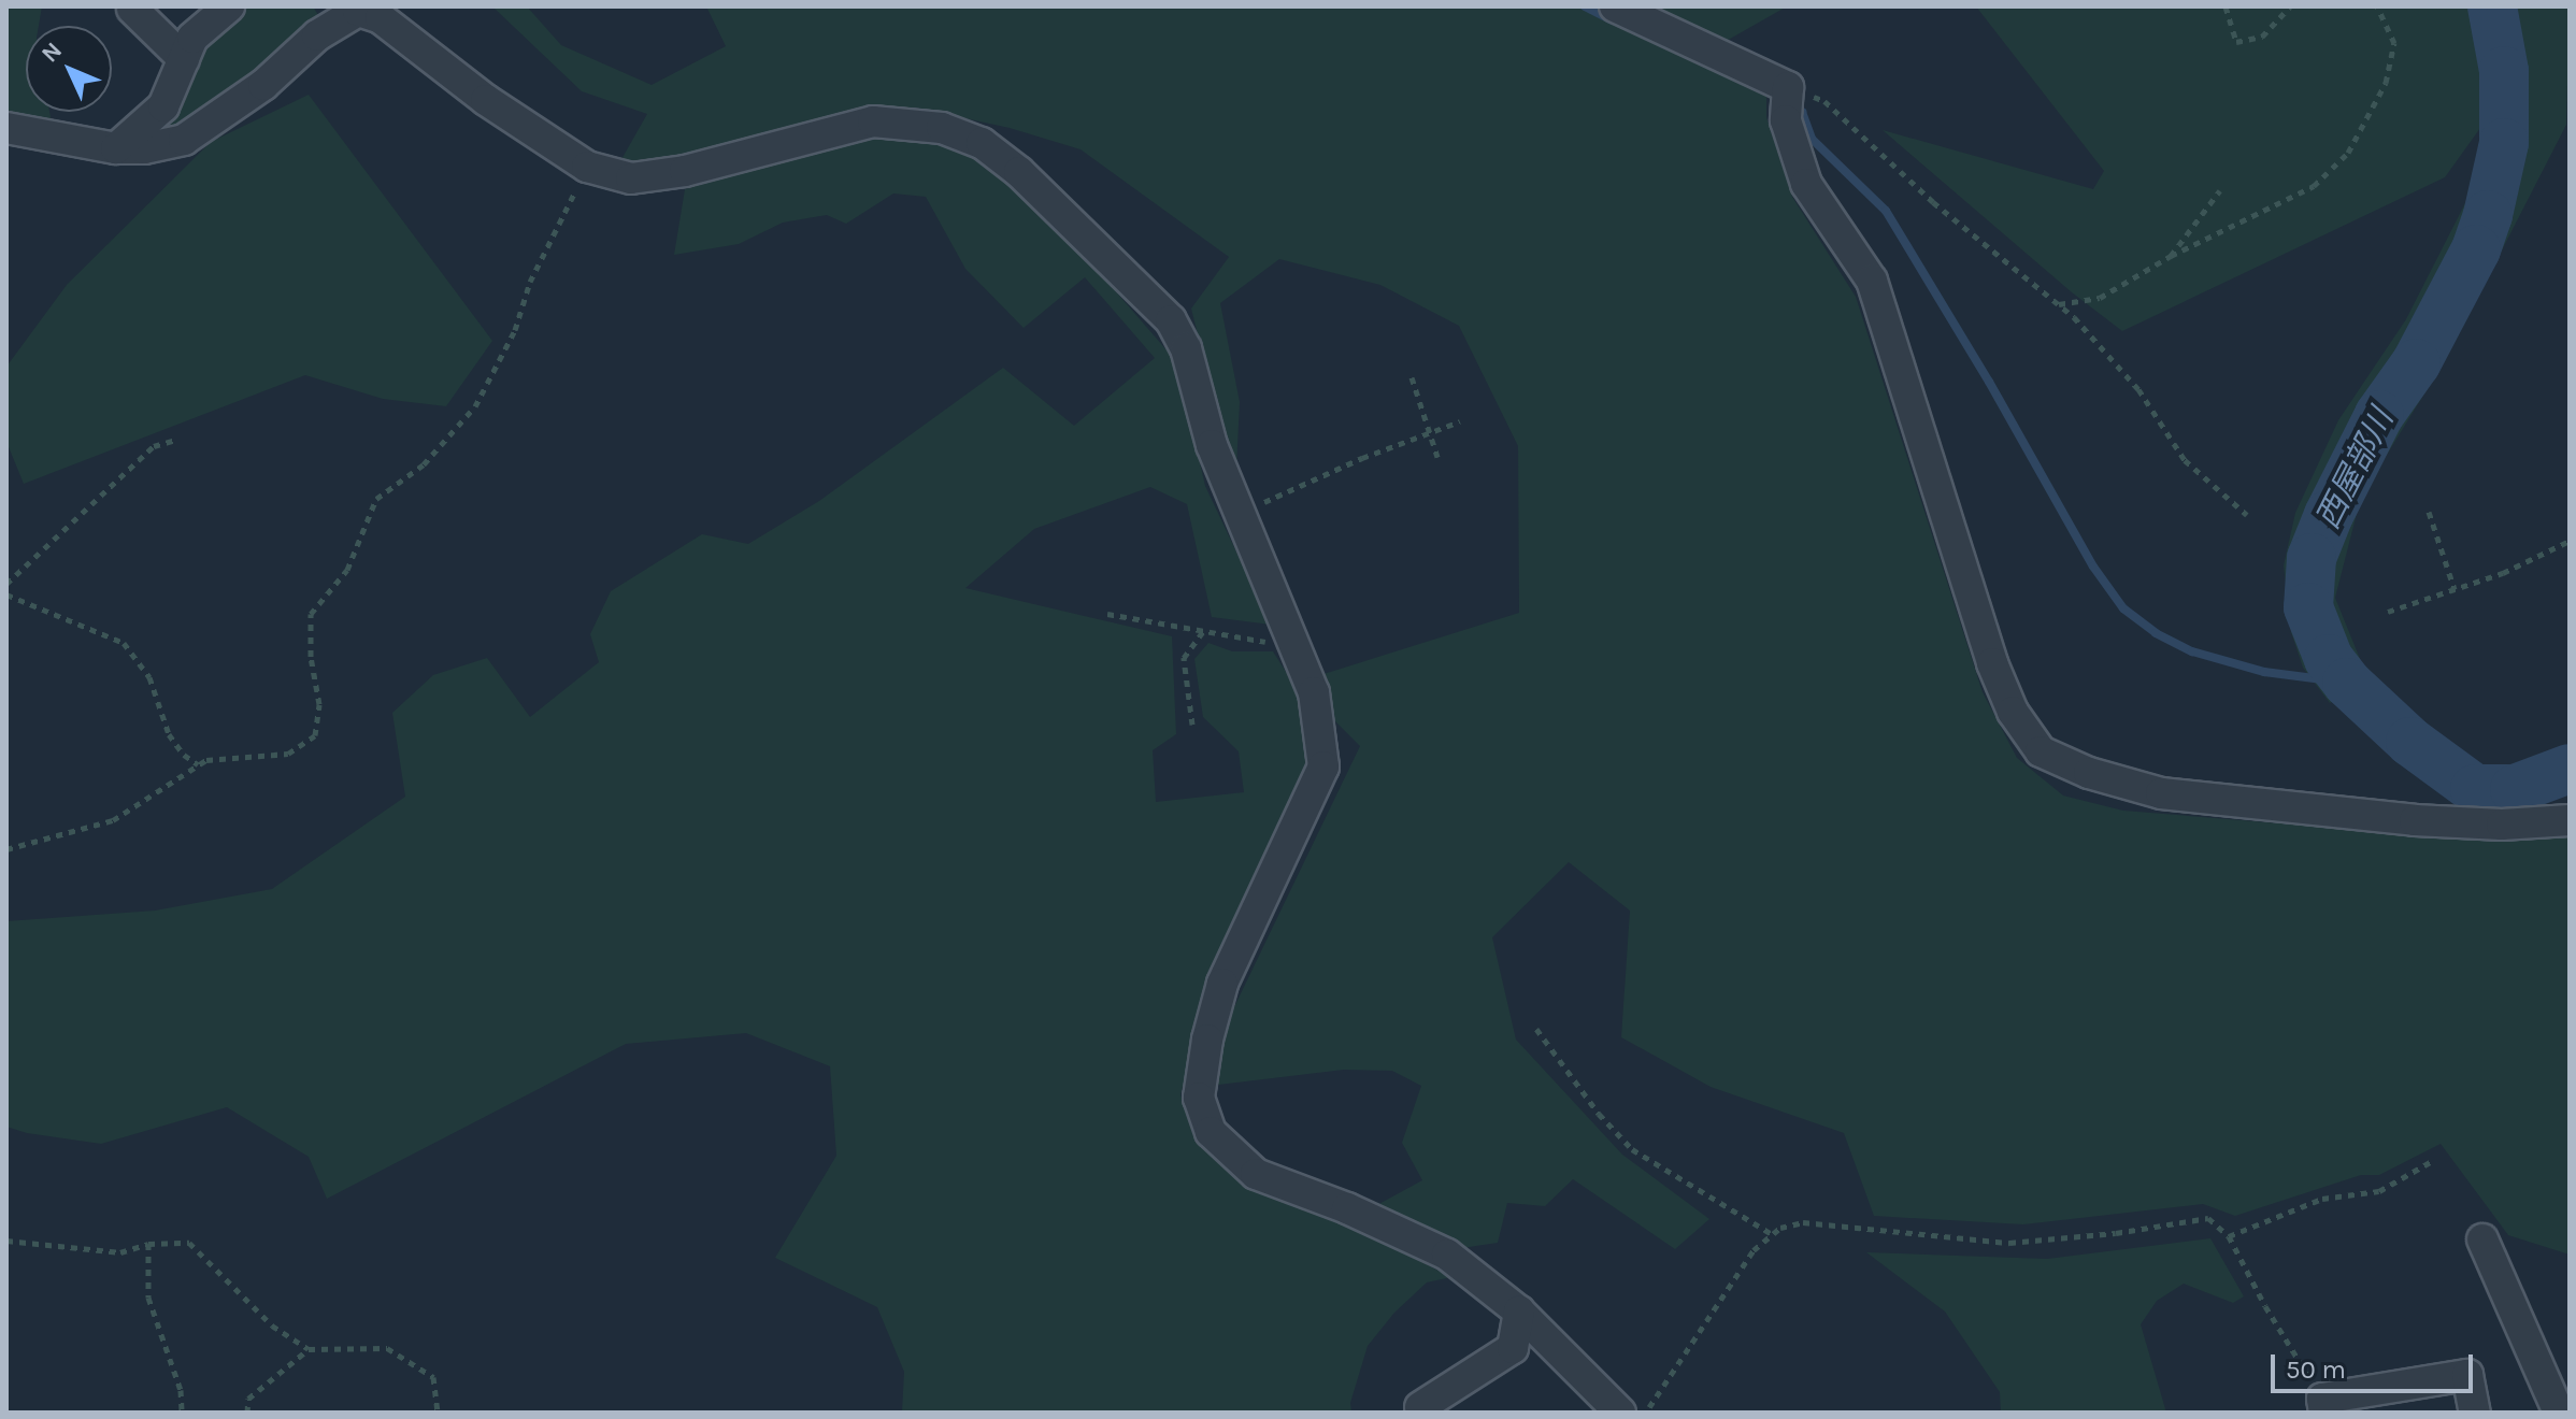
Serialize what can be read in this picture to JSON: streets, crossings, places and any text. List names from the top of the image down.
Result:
{
  "water": ["西屋部川"],
  "scale_bar": "50 m",
  "north": "top left"
}
